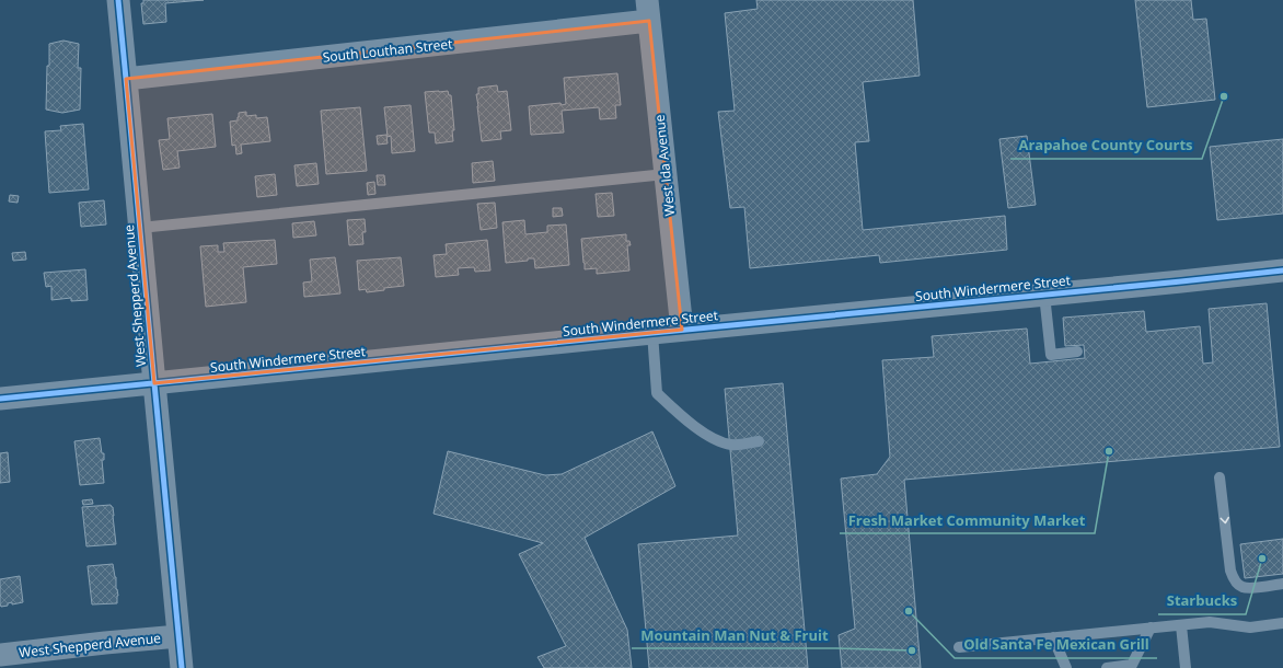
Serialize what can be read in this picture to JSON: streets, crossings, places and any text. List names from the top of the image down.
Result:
{
  "streets": {
    "street": [
      "South Louthan Street",
      "West Ida Avenue",
      "South Windermere Street",
      "West Shepperd Avenue"
    ]
  },
  "crossings": [
    ["South Louthan Street", "West Ida Avenue"],
    ["South Louthan Street", "West Shepperd Avenue"],
    ["West Ida Avenue", "South Windermere Street"],
    ["South Windermere Street", "West Shepperd Avenue"]
  ],
  "places": [
    "Arapahoe County Courts",
    "Fresh Market Community Market",
    "Starbucks",
    "Old Santa Fe Mexican Grill",
    "Mountain Man Nut & Fruit"
  ]
}
